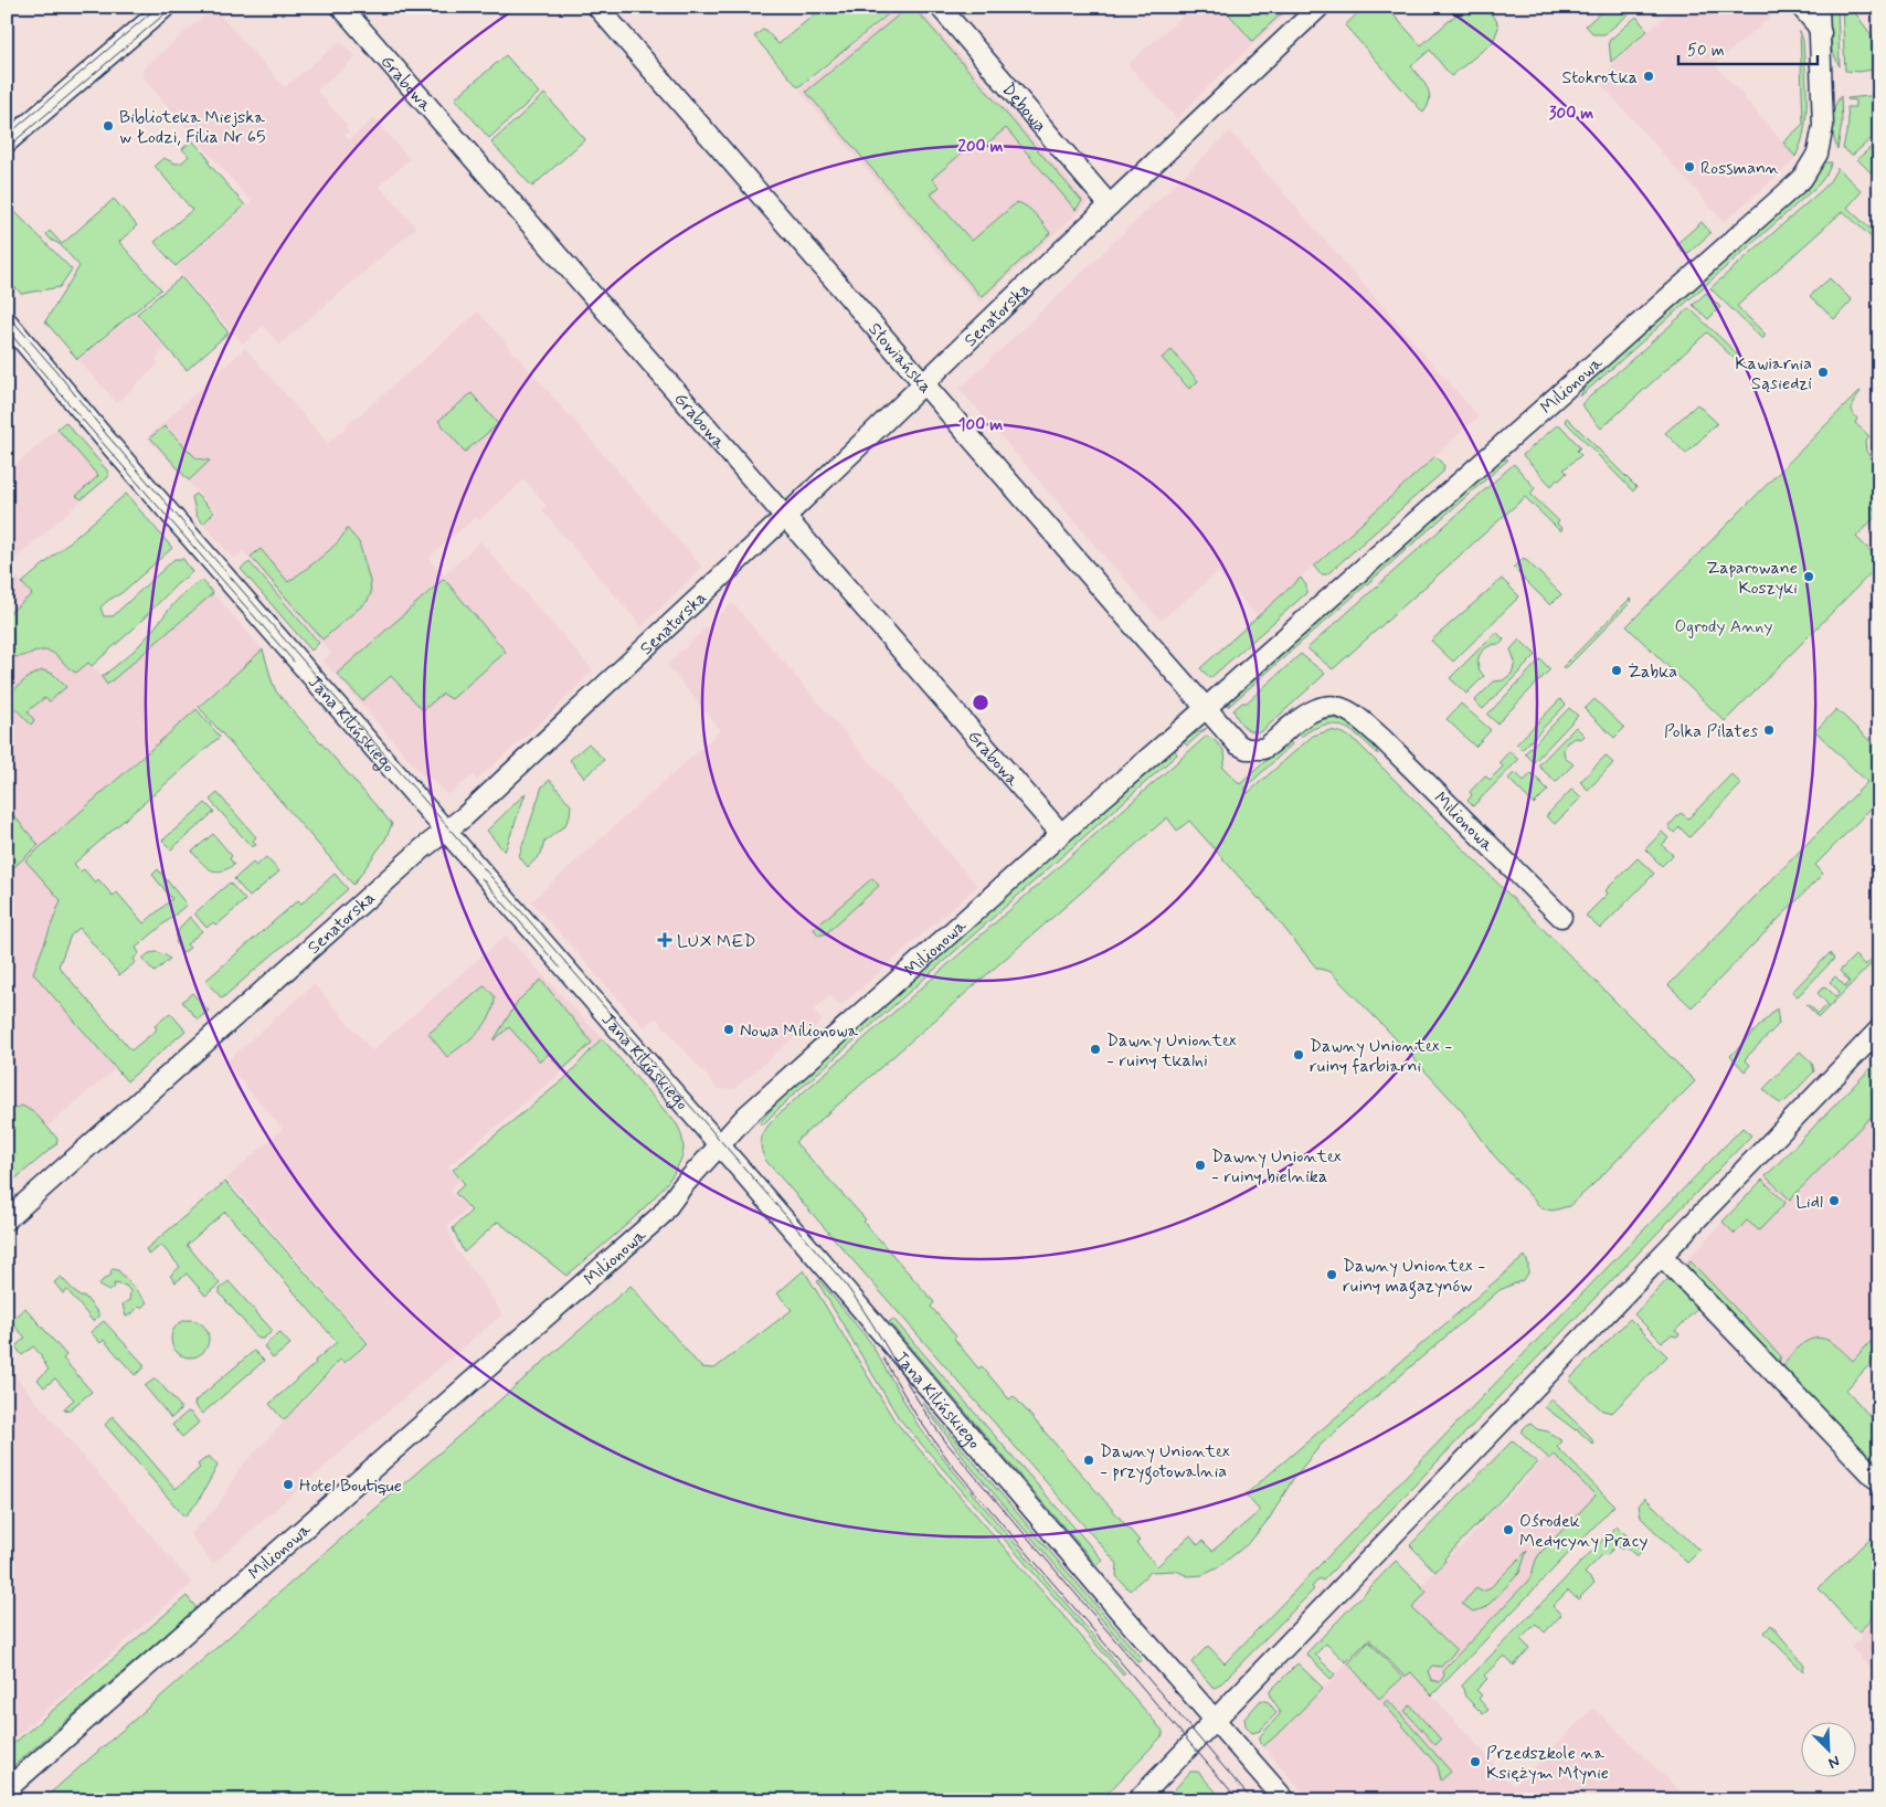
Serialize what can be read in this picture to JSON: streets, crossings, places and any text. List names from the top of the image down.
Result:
{
  "streets": {
    "street": [
      "Grabowa",
      "Dębowa",
      "Senatorska",
      "Słowiańska",
      "Milionowa",
      "Jana Kilińskiego"
    ]
  },
  "crossings": [
    ["Grabowa", "Senatorska"],
    ["Grabowa", "Milionowa"],
    ["Dębowa", "Senatorska"],
    ["Senatorska", "Słowiańska"],
    ["Senatorska", "Jana Kilińskiego"],
    ["Słowiańska", "Milionowa"],
    ["Milionowa", "Jana Kilińskiego"]
  ],
  "parks": ["Ogrody Anny"],
  "places": {
    "other": [
      "Stokrotka",
      "Biblioteka Miejska w Łodzi, Filia Nr 65",
      "Rossmann",
      "Kawiarnia Sąsiedzi",
      "Zaparowane Koszyki",
      "Żabka",
      "Polka Pilates",
      "Nowa Milionowa",
      "Dawny Uniontex - ruiny tkalni",
      "Dawny Uniontex - ruiny farbiarni",
      "Dawny Uniontex - ruiny bielnika",
      "Lidl",
      "Dawny Uniontex - ruiny magazynów",
      "Dawny Uniontex - przygotowalnia",
      "Hotel Boutique",
      "Ośrodek Medycyny Pracy",
      "Przedszkole na Księżym Młynie"
    ],
    "health": ["LUX MED"]
  },
  "scale_bar": "50 m",
  "north": "bottom right",
  "rings": ["300 m", "200 m", "100 m"]
}
